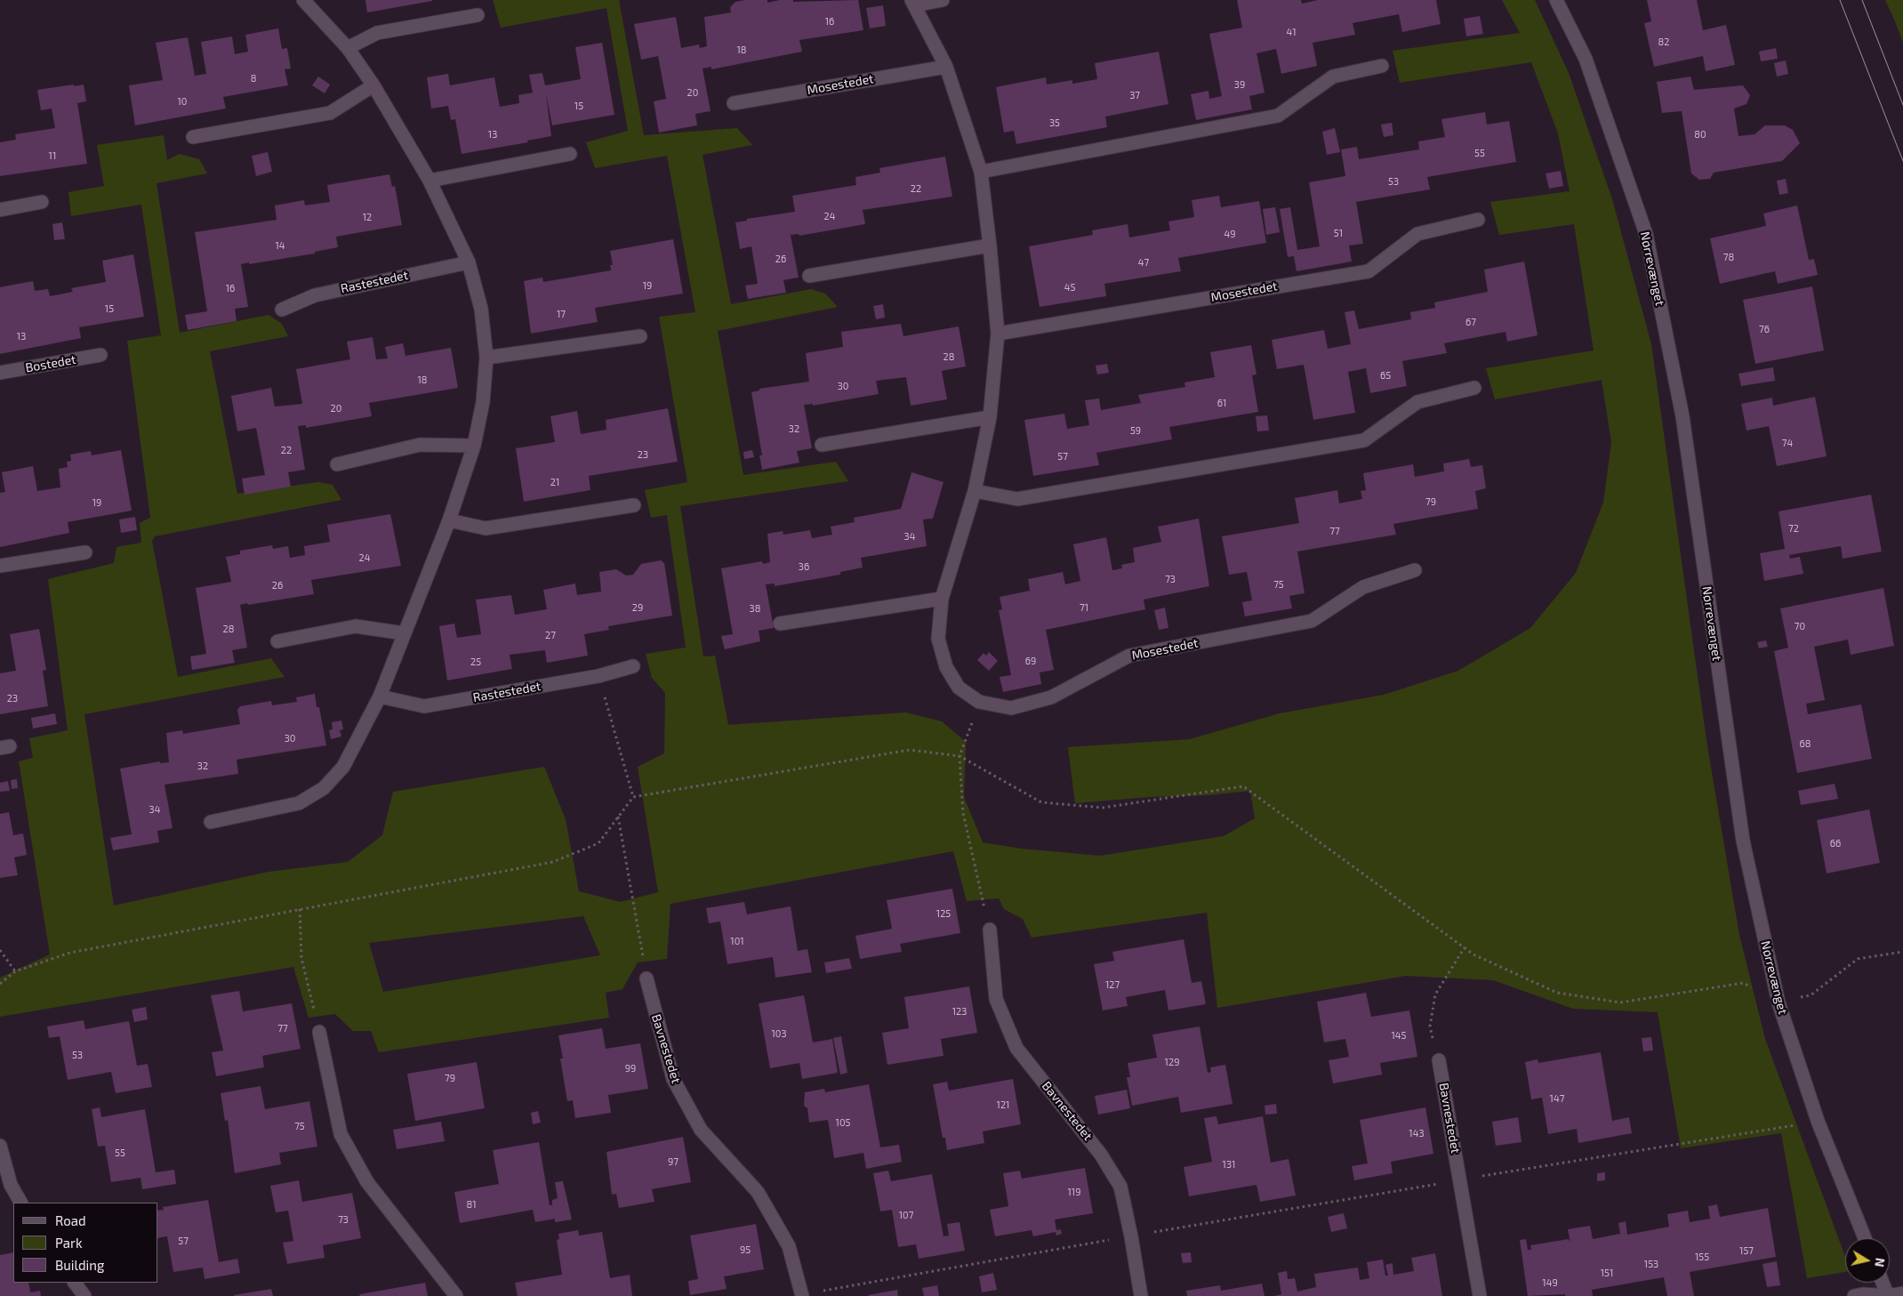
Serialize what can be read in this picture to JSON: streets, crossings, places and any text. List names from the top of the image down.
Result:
{
  "streets": {
    "street": [
      "Mosestedet",
      "Nørrevænget",
      "Rastestedet",
      "Bostedet",
      "Bavnestedet"
    ]
  },
  "house_numbers": [
    "16",
    "41",
    "82",
    "18",
    "8",
    "39",
    "20",
    "37",
    "10",
    "15",
    "35",
    "13",
    "80",
    "55",
    "11",
    "53",
    "22",
    "24",
    "12",
    "51",
    "49",
    "14",
    "78",
    "26",
    "47",
    "19",
    "45",
    "16",
    "15",
    "17",
    "67",
    "76",
    "13",
    "28",
    "65",
    "18",
    "30",
    "61",
    "20",
    "32",
    "59",
    "74",
    "22",
    "23",
    "57",
    "21",
    "79",
    "19",
    "72",
    "77",
    "34",
    "24",
    "36",
    "73",
    "75",
    "26",
    "29",
    "71",
    "38",
    "70",
    "28",
    "27",
    "69",
    "25",
    "23",
    "30",
    "68",
    "32",
    "34",
    "66",
    "125",
    "101",
    "127",
    "123",
    "77",
    "103",
    "145",
    "53",
    "129",
    "99",
    "79",
    "147",
    "121",
    "105",
    "75",
    "143",
    "55",
    "97",
    "131",
    "119",
    "81",
    "107",
    "73",
    "57",
    "95",
    "157",
    "155",
    "153",
    "151",
    "149"
  ],
  "legend": ["Road", "Park", "Building"],
  "north": "right"
}
